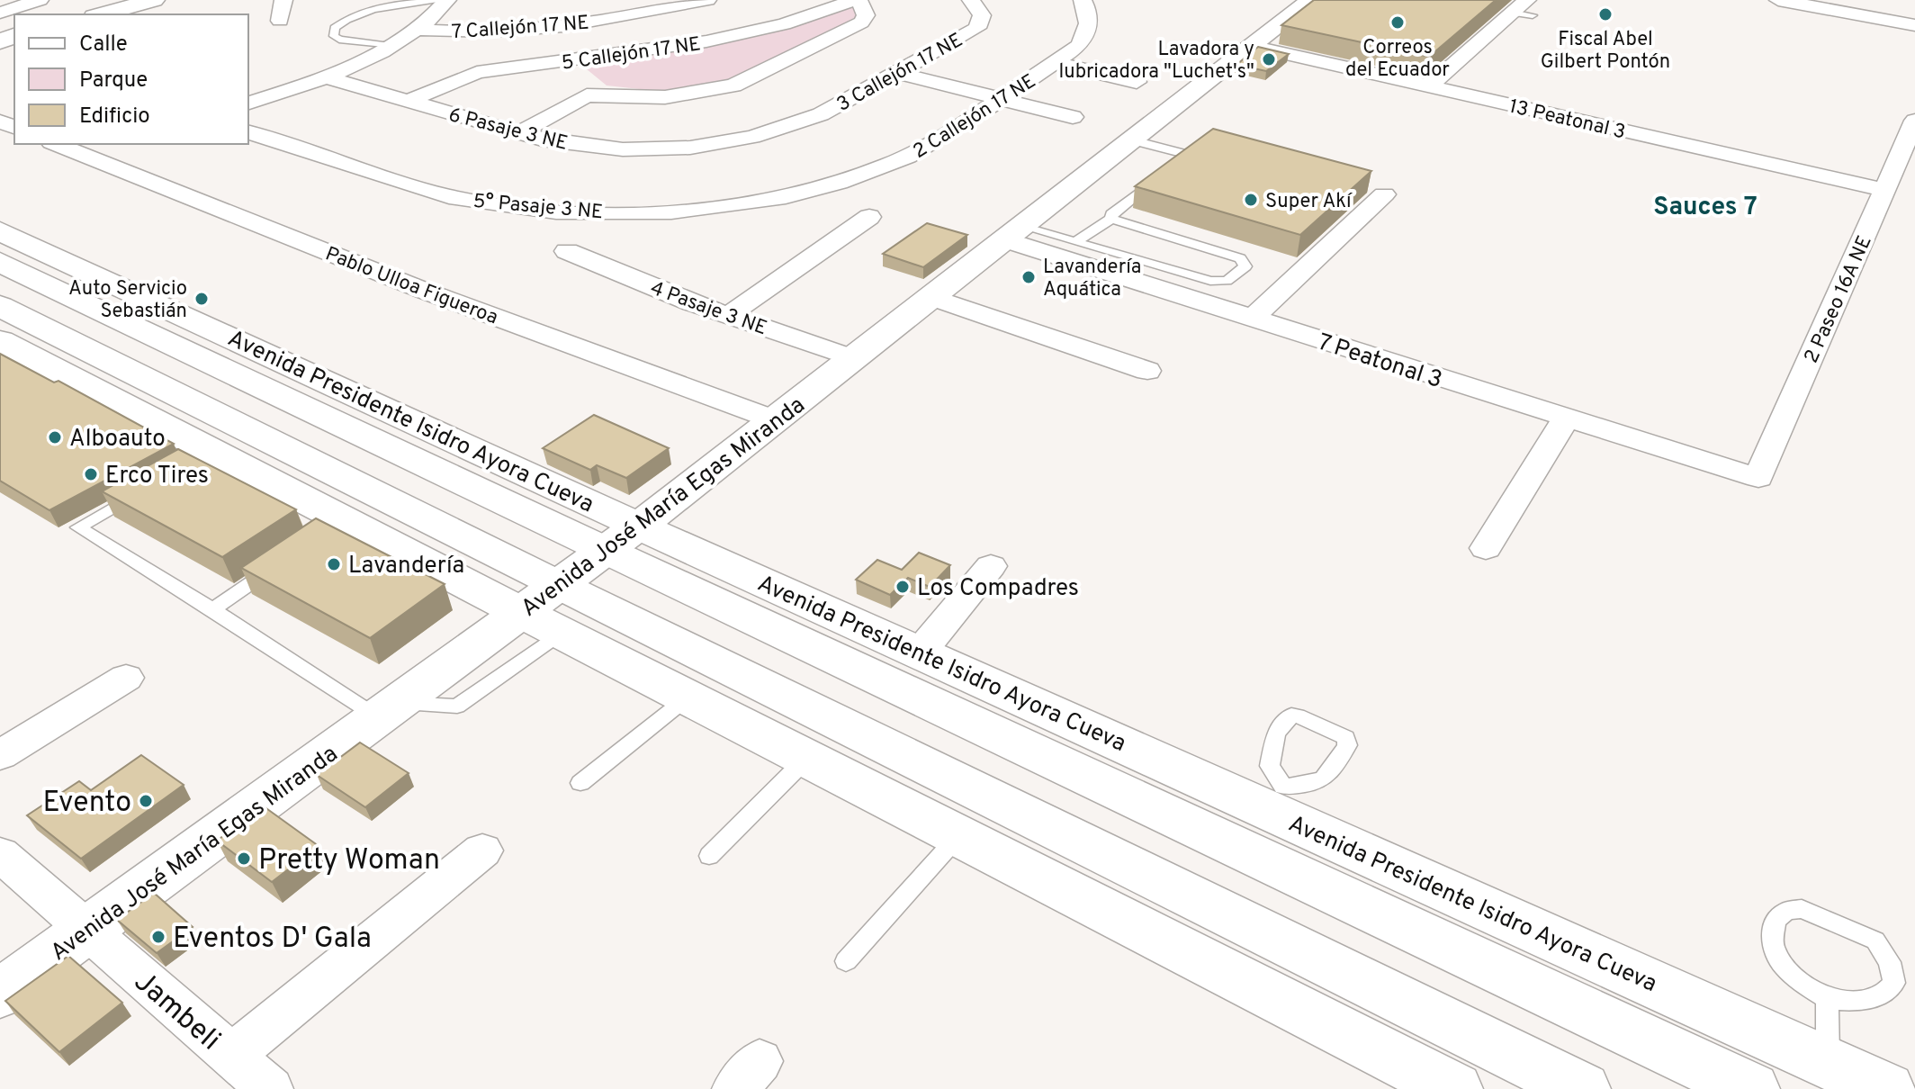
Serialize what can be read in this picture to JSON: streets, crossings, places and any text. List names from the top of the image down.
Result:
{
  "streets": {
    "main road": ["Avenida Presidente Isidro Ayora Cueva", "Avenida José María Egas Miranda"],
    "street": [
      "7 Callejón 17 NE",
      "5 Callejón 17 NE",
      "3 Callejón 17 NE",
      "2 Callejón 17 NE",
      "13 Peatonal 3",
      "6 Pasaje 3 NE",
      "5° Pasaje 3 NE",
      "Pablo Ulloa Figueroa",
      "2 Paseo 16A NE",
      "4 Pasaje 3 NE",
      "7 Peatonal 3",
      "Jambeli"
    ]
  },
  "crossings": [
    ["7 Callejón 17 NE", "6 Pasaje 3 NE"],
    ["5 Callejón 17 NE", "6 Pasaje 3 NE"],
    ["3 Callejón 17 NE", "6 Pasaje 3 NE"],
    ["2 Callejón 17 NE", "5° Pasaje 3 NE"],
    ["13 Peatonal 3", "2 Paseo 16A NE"],
    ["13 Peatonal 3", "Avenida José María Egas Miranda"],
    ["Pablo Ulloa Figueroa", "Avenida José María Egas Miranda"],
    ["2 Paseo 16A NE", "7 Peatonal 3"],
    ["4 Pasaje 3 NE", "Avenida José María Egas Miranda"],
    ["7 Peatonal 3", "Avenida José María Egas Miranda"],
    ["Avenida Presidente Isidro Ayora Cueva", "Avenida José María Egas Miranda"],
    ["Avenida José María Egas Miranda", "Jambeli"]
  ],
  "districts": ["Sauces 7"],
  "places": [
    "Fiscal Abel Gilbert Pontón",
    "Correos del Ecuador",
    "Lavadora y lubricadora \"Luchet's\"",
    "Super Akí",
    "Lavandería Aquática",
    "Auto Servicio Sebastián",
    "Alboauto",
    "Erco Tires",
    "Lavandería",
    "Los Compadres",
    "Evento",
    "Pretty Woman",
    "Eventos D' Gala"
  ],
  "legend": ["Calle", "Parque", "Edificio"]
}
